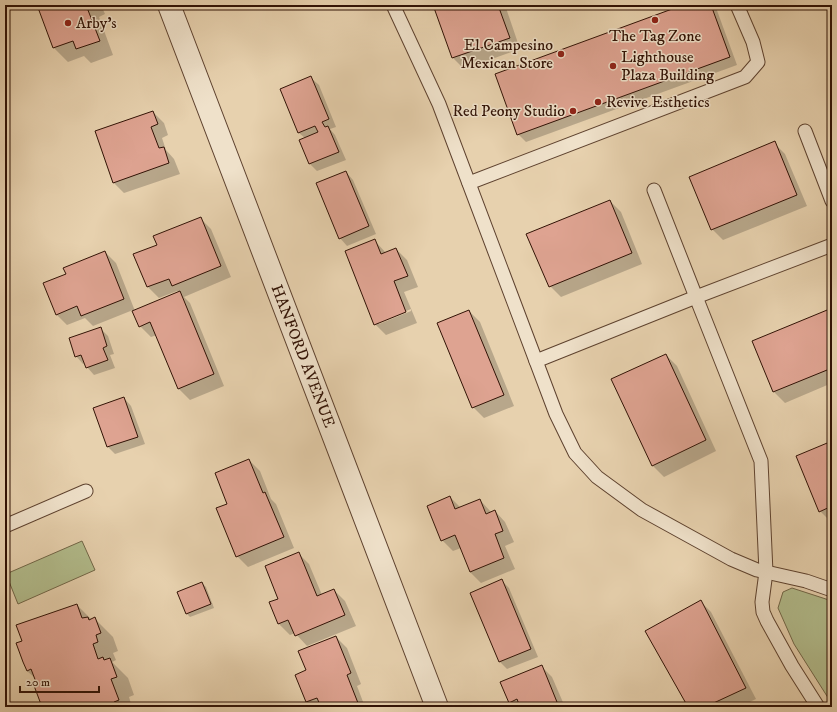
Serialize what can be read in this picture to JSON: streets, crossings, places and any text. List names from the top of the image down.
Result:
{
  "streets": {
    "street": ["HANFORD AVENUE"]
  },
  "places": [
    "The Tag Zone",
    "Arby's",
    "El Campesino Mexican Store",
    "Lighthouse Plaza Building",
    "Revive Esthetics",
    "Red Peony Studio"
  ],
  "scale_bar": "20 m"
}
